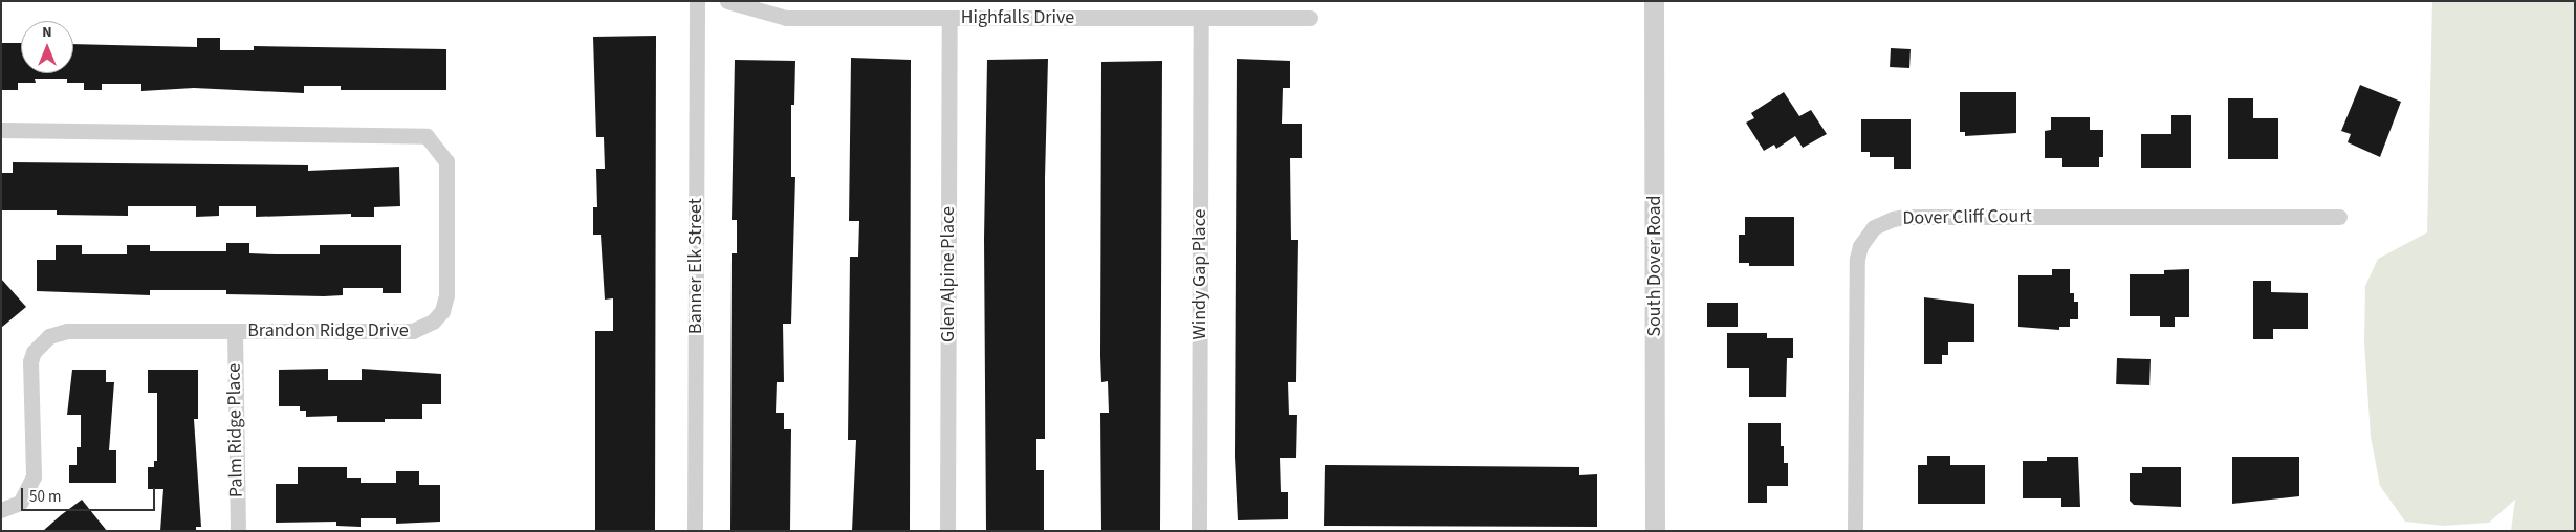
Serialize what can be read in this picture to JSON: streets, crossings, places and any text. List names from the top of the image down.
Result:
{
  "streets": {
    "street": [
      "Highfalls Drive",
      "Dover Cliff Court",
      "Banner Elk Street",
      "South Dover Road",
      "Glen Alpine Place",
      "Windy Gap Place",
      "Brandon Ridge Drive",
      "Palm Ridge Place"
    ]
  },
  "crossings": [
    ["Highfalls Drive", "Glen Alpine Place"],
    ["Highfalls Drive", "Windy Gap Place"],
    ["Brandon Ridge Drive", "Palm Ridge Place"]
  ],
  "scale_bar": "50 m",
  "north": "top"
}
